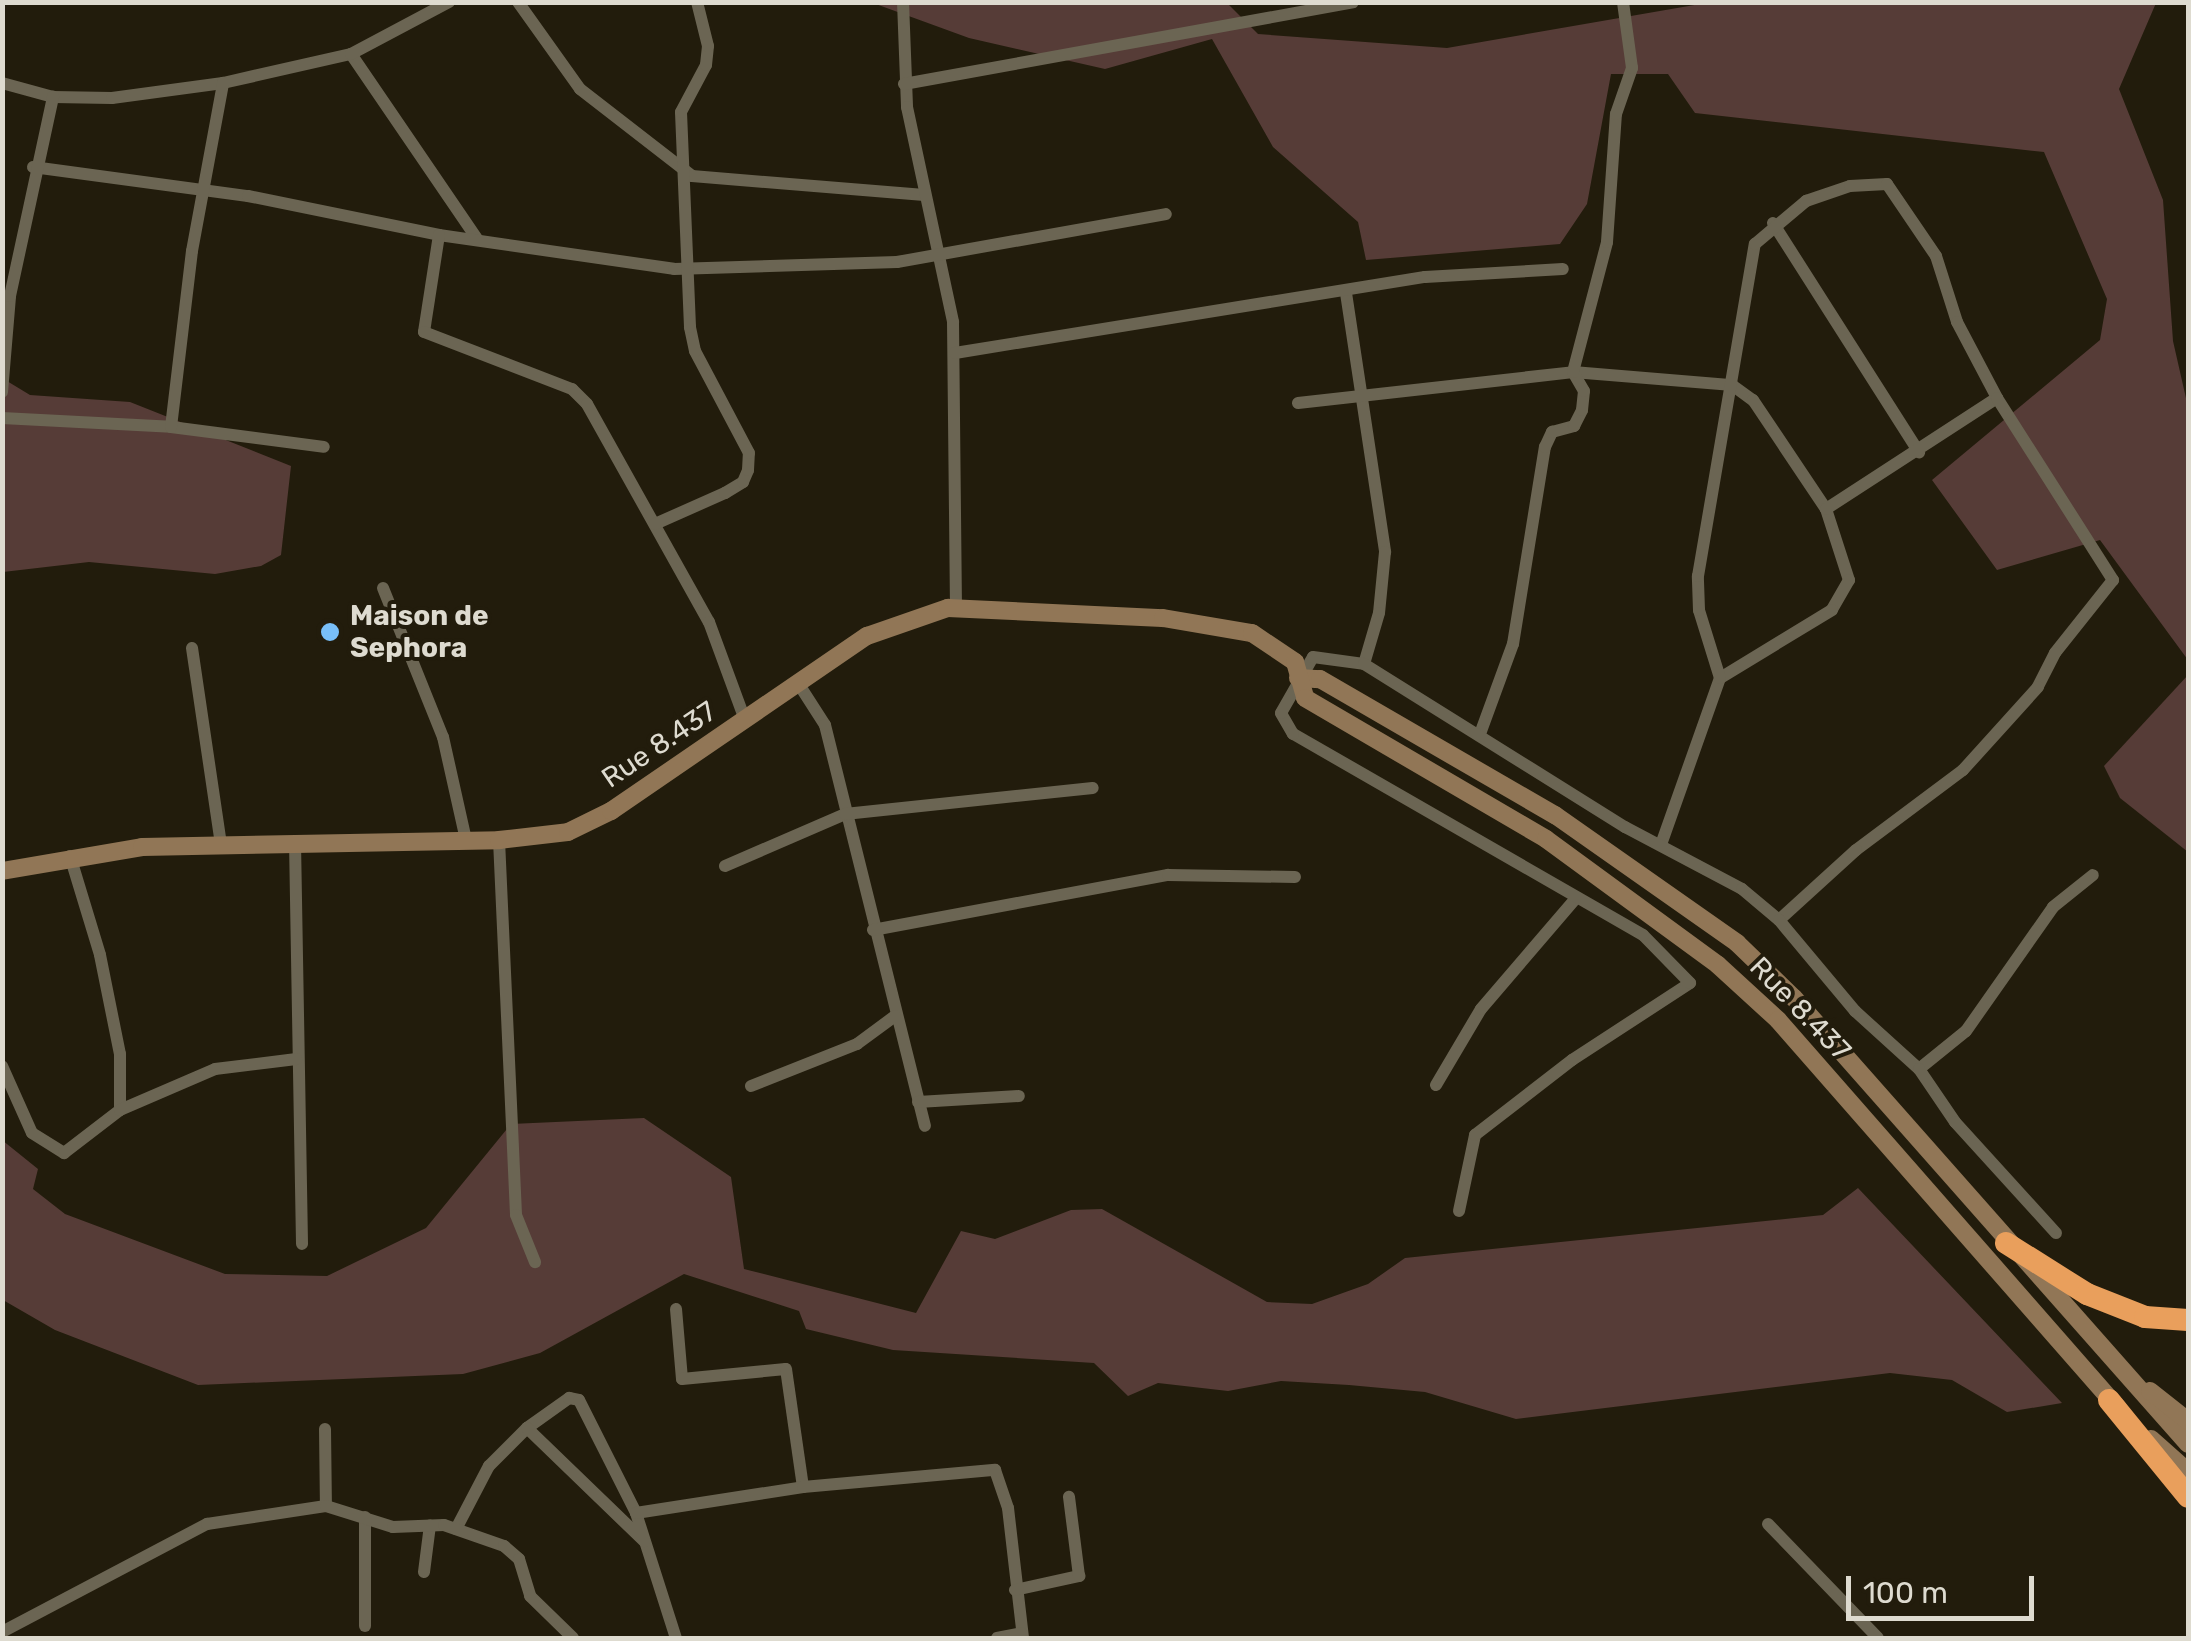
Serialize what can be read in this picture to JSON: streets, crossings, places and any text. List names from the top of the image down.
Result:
{
  "streets": {
    "main road": ["Rue 8.437"]
  },
  "places": ["Maison de Sephora"],
  "scale_bar": "100 m"
}
